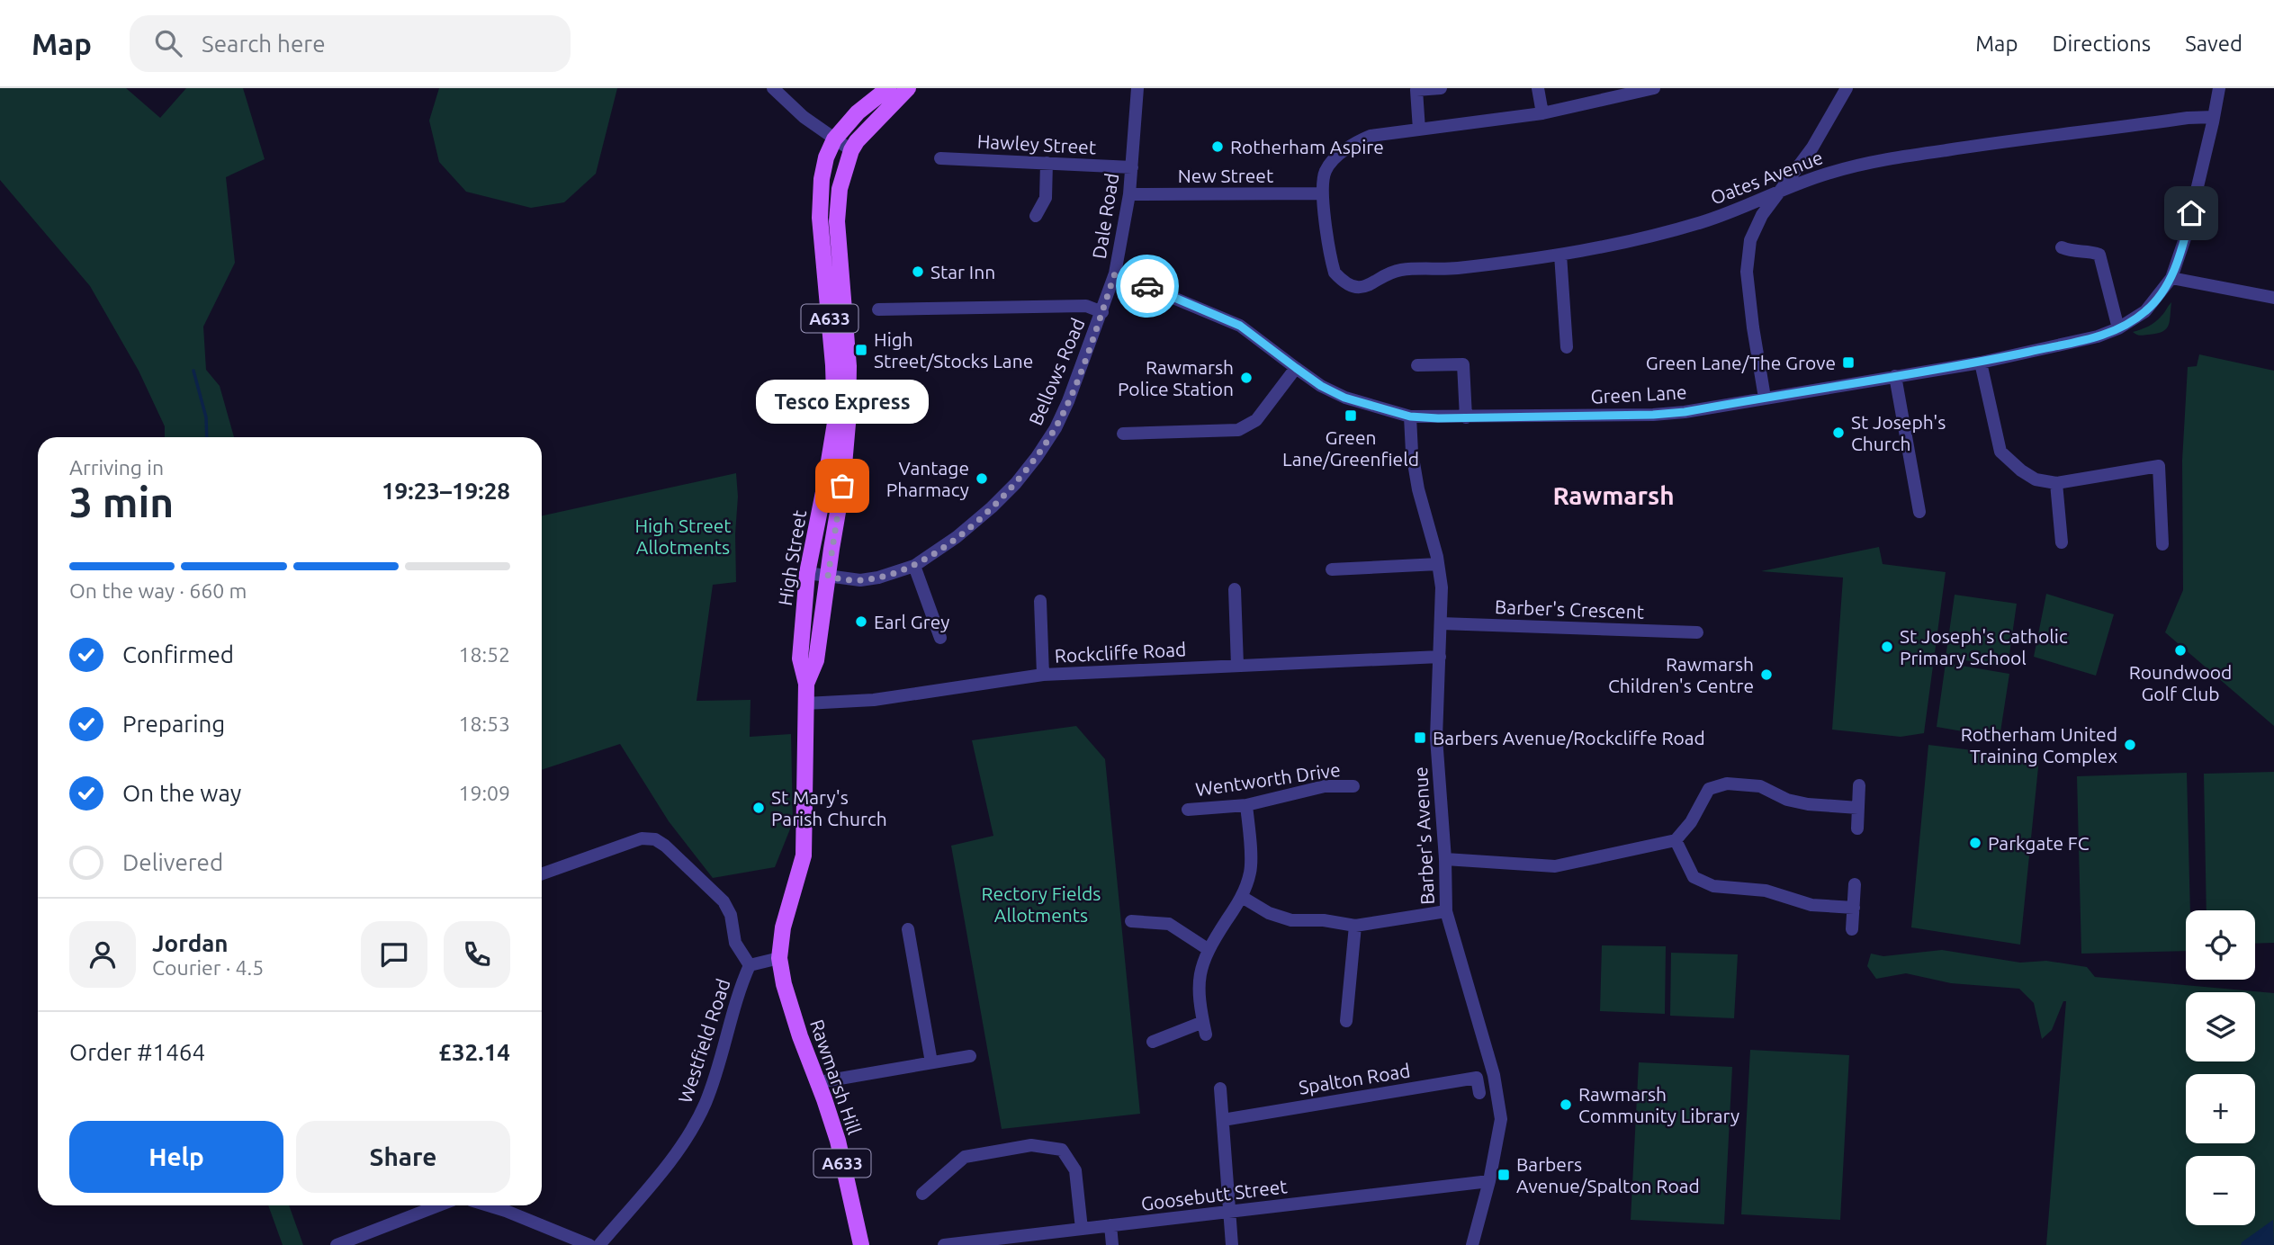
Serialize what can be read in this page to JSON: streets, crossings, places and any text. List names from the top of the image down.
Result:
{
  "streets": {
    "main road": ["A633", "High Street", "Rawmarsh Hill"],
    "street": [
      "Hawley Street",
      "New Street",
      "Oates Avenue",
      "Dale Road",
      "Bellows Road",
      "Green Lane",
      "Barber's Crescent",
      "Rockcliffe Road",
      "Wentworth Drive",
      "Barber's Avenue",
      "Westfield Road",
      "Spalton Road",
      "Goosebutt Street"
    ]
  },
  "crossings": [
    ["Hawley Street", "Dale Road"],
    ["New Street", "Oates Avenue"],
    ["New Street", "Dale Road"],
    ["Oates Avenue", "Green Lane"],
    ["Dale Road", "Bellows Road"],
    ["Dale Road", "Green Lane"],
    ["Bellows Road", "Green Lane"],
    ["Bellows Road", "High Street"],
    ["Green Lane", "Barber's Avenue"],
    ["High Street", "Rockcliffe Road"],
    ["High Street", "Westfield Road"],
    ["High Street", "Rawmarsh Hill"],
    ["Barber's Crescent", "Barber's Avenue"],
    ["Rockcliffe Road", "Barber's Avenue"],
    ["Barber's Avenue", "Goosebutt Street"],
    ["Westfield Road", "Rawmarsh Hill"]
  ],
  "districts": ["Rawmarsh"],
  "parks": ["High Street Allotments", "Rectory Fields Allotments"],
  "places": {
    "other": [
      "Rotherham Aspire",
      "Star Inn",
      "Rawmarsh Police Station",
      "St Joseph's Church",
      "Vantage Pharmacy",
      "Tesco Express",
      "Earl Grey",
      "St Joseph's Catholic Primary School",
      "Roundwood Golf Club",
      "Rawmarsh Children's Centre",
      "Rotherham United Training Complex",
      "St Mary's Parish Church",
      "Parkgate FC",
      "Rawmarsh Community Library"
    ],
    "transit": [
      "High Street/Stocks Lane",
      "Green Lane/The Grove",
      "Green Lane/Greenfield",
      "Barbers Avenue/Rockcliffe Road",
      "Barbers Avenue/Spalton Road"
    ]
  },
  "page": {
    "header": "Map",
    "search": "Search here",
    "nav": ["Map", "Directions", "Saved"],
    "bubble": "Tesco Express",
    "heading": ["3 min", "Arriving in", "19:23–19:28"],
    "panel": [
      "Jordan",
      "Courier · 4.5",
      "Order #1464",
      "£32.14"
    ],
    "bar": "On the way · 660 m",
    "list": [
      ["Confirmed", "18:52"],
      ["Preparing", "18:53"],
      ["On the way", "19:09"],
      "Delivered"
    ],
    "map_buttons": ["+", "−"],
    "buttons": ["Help", "Share"]
  }
}
